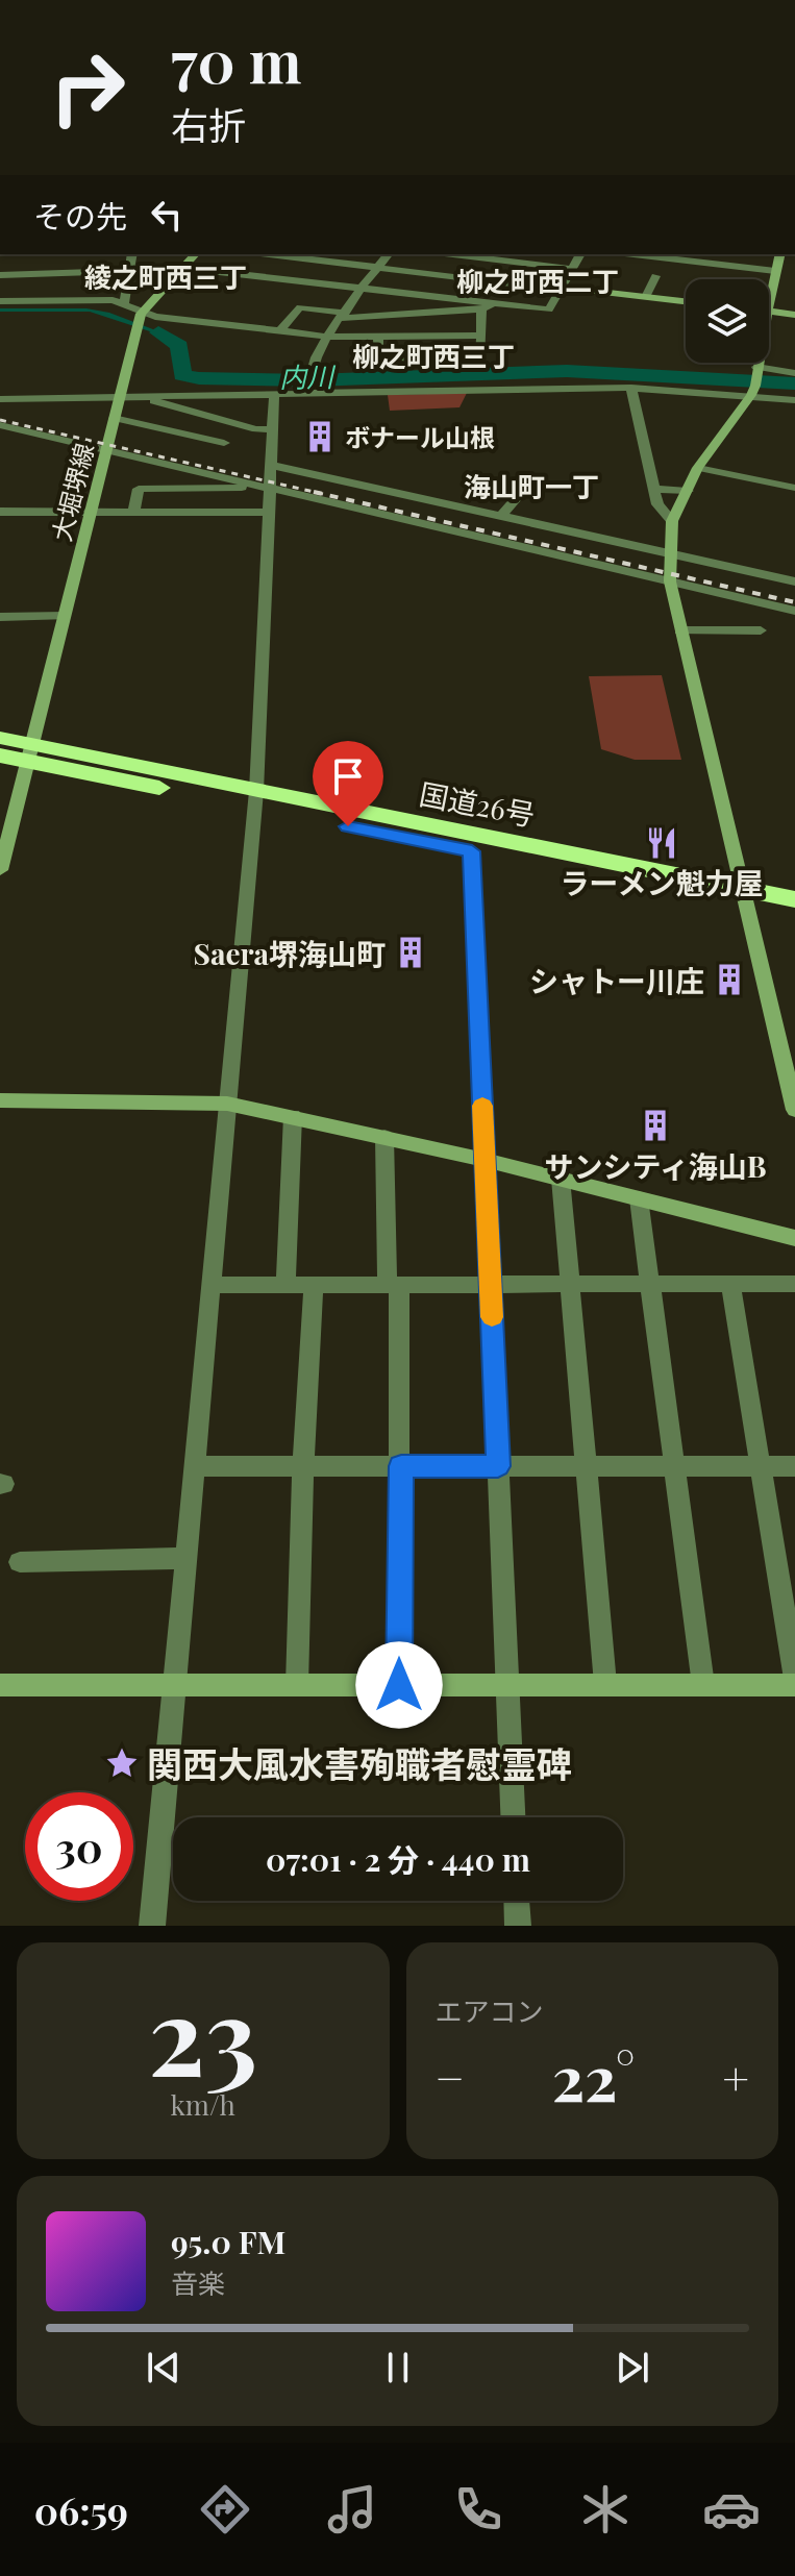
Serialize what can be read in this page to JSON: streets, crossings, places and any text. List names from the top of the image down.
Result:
{
  "streets": {
    "highway": ["国道26号"],
    "street": ["大堀堺線"]
  },
  "crossings": [
    ["大堀堺線", "国道26号"]
  ],
  "districts": [
    "綾之町西三丁",
    "柳之町西二丁",
    "柳之町西三丁",
    "海山町一丁"
  ],
  "water": ["内川"],
  "places": {
    "building": [
      "ボナール山根",
      "Saera堺海山町",
      "シャトー川庄",
      "サンシティ海山B"
    ],
    "restaurant": ["ラーメン魁力屋"],
    "place": ["関西大風水害殉職者慰霊碑"]
  },
  "page": {
    "turn": ["70 m", "右折"],
    "then": "その先",
    "limit": "30",
    "trip": "07:01 · 2 分 · 440 m",
    "tile": [
      ["23", "km/h"],
      "エアコン"
    ],
    "heat": ["−", "22°", "+"],
    "song": ["95.0 FM", "音楽"],
    "tabs": "06:59"
  }
}
